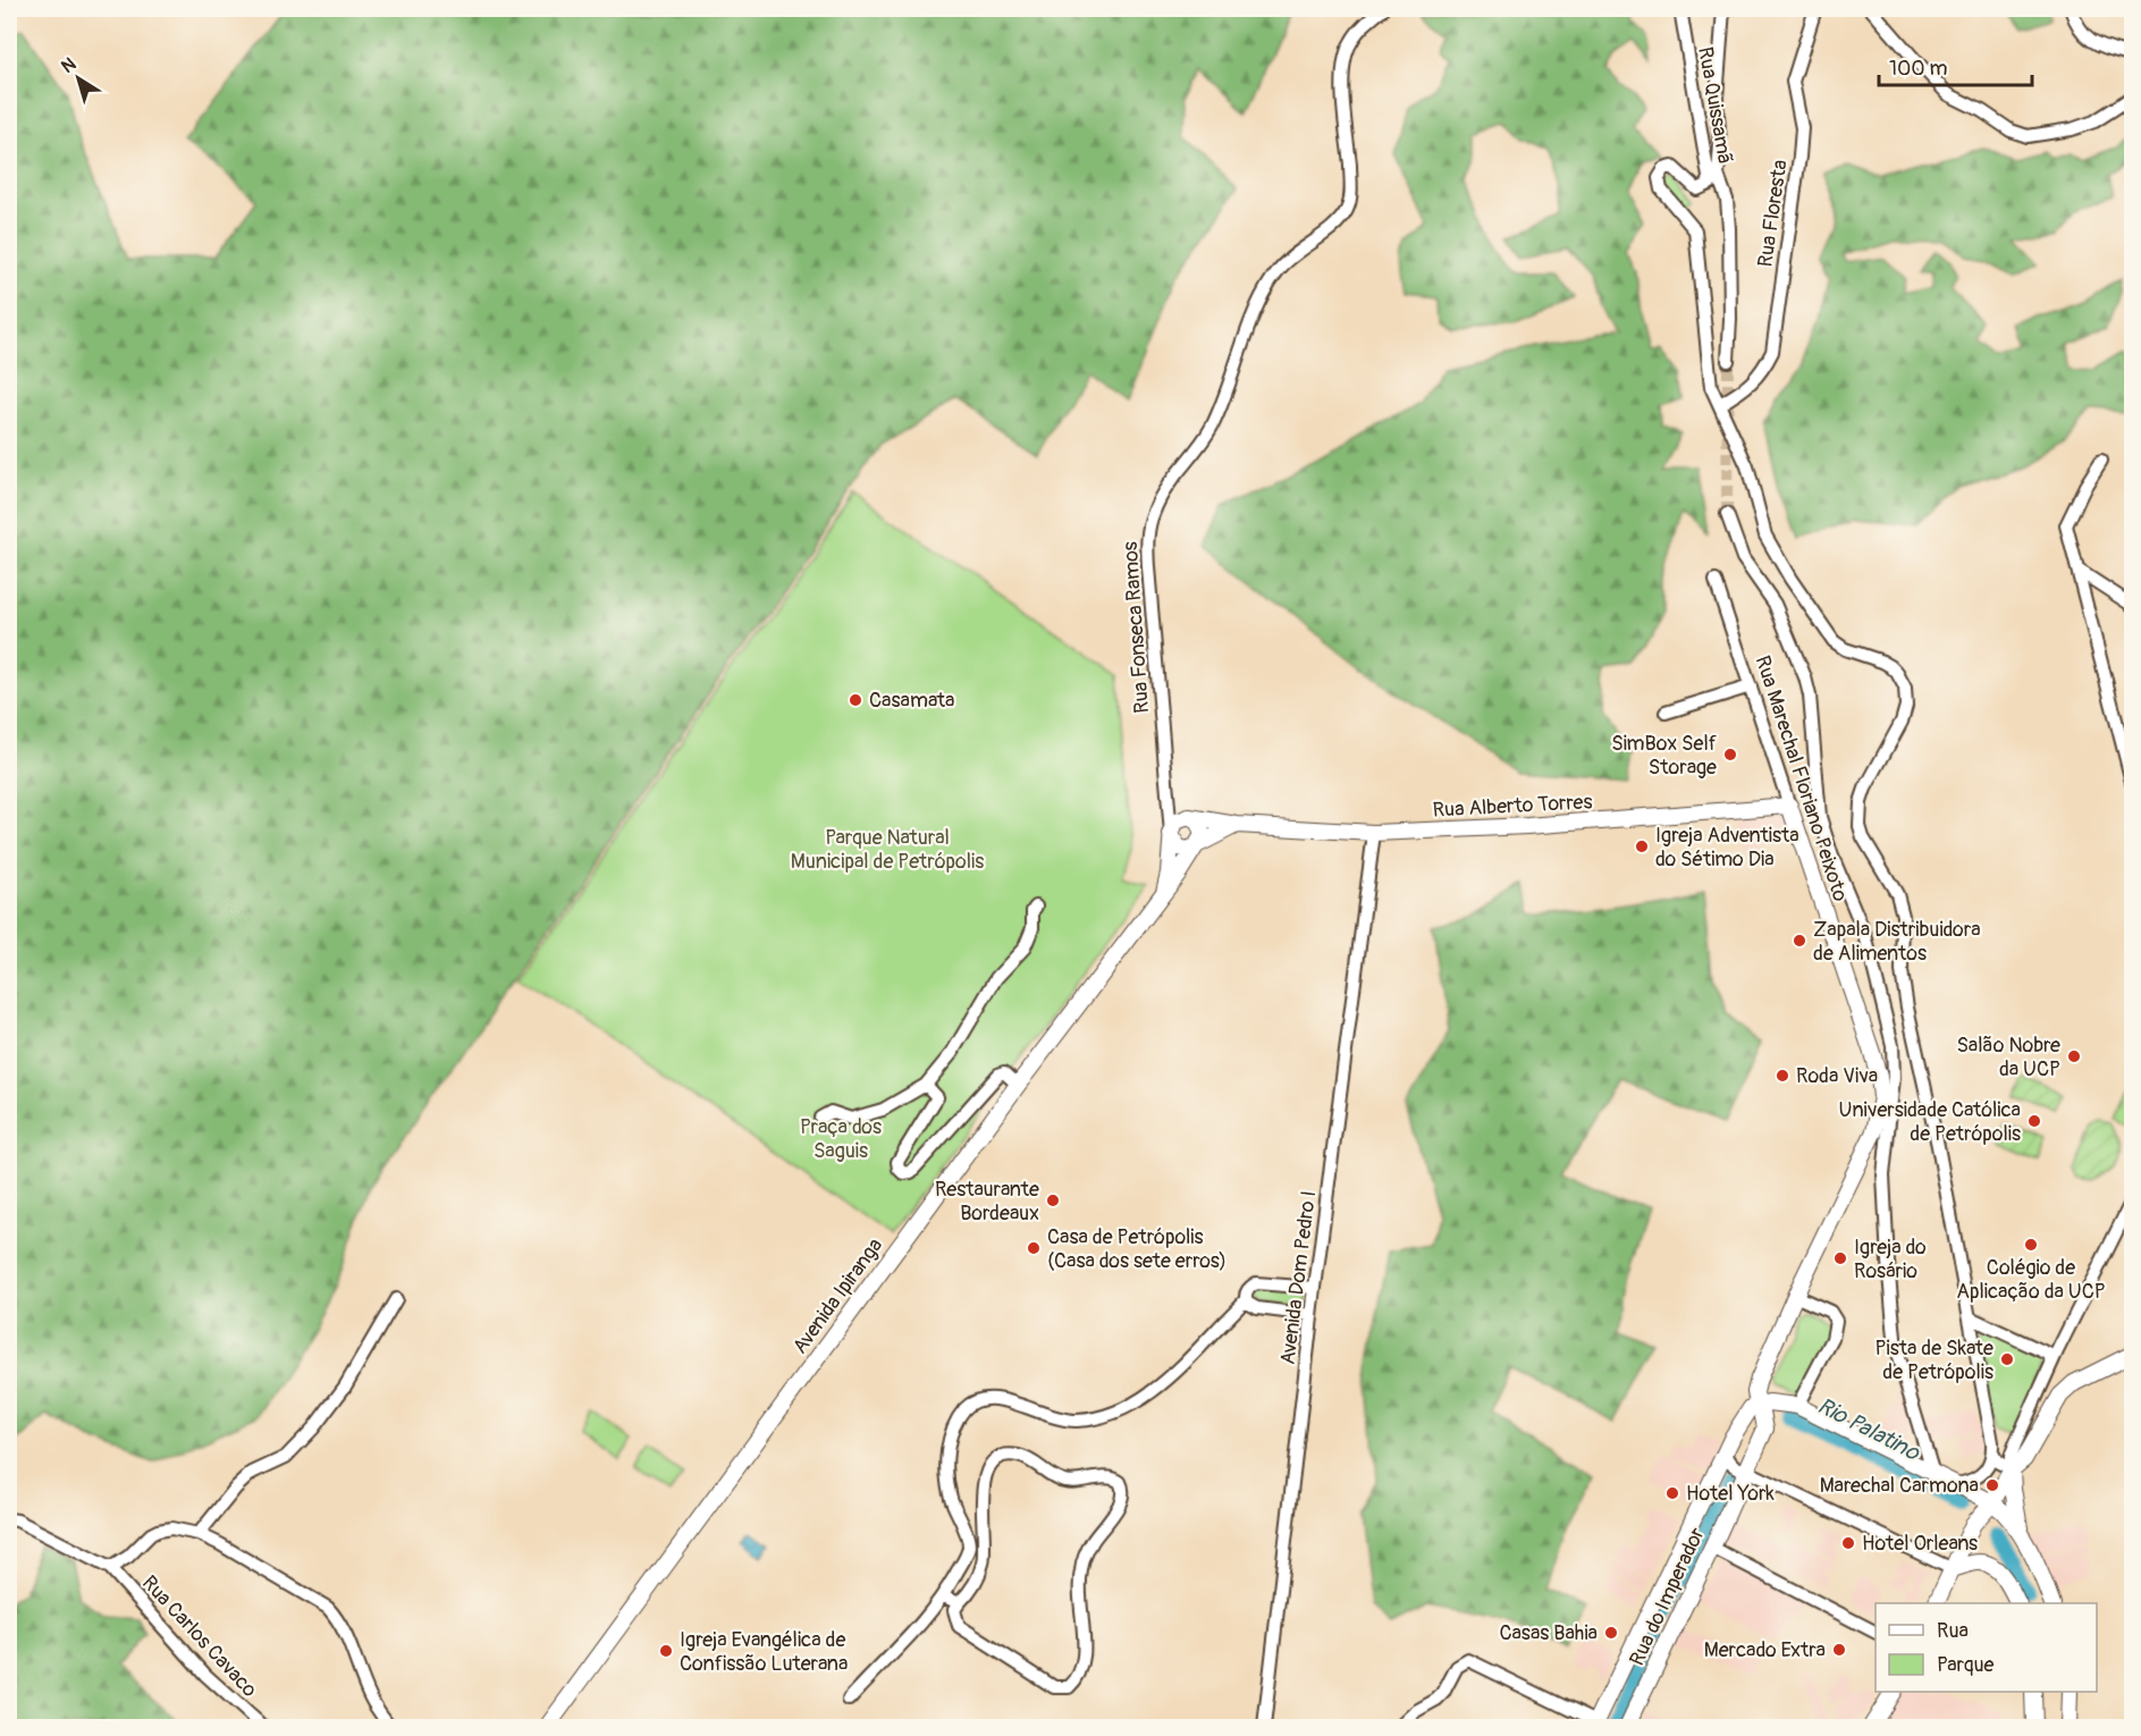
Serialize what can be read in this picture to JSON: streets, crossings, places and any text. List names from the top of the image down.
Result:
{
  "streets": {
    "main road": [
      "Rua Marechal Floriano Peixoto",
      "Rua Alberto Torres",
      "Avenida Ipiranga",
      "Rua do Imperador"
    ],
    "street": [
      "Rua Quissamã",
      "Rua Floresta",
      "Rua Fonseca Ramos",
      "Avenida Dom Pedro I",
      "Rua Carlos Cavaco"
    ]
  },
  "crossings": [
    ["Rua Quissamã", "Rua Floresta"],
    ["Rua Fonseca Ramos", "Rua Alberto Torres"],
    ["Rua Fonseca Ramos", "Avenida Ipiranga"],
    ["Rua Marechal Floriano Peixoto", "Rua Alberto Torres"],
    ["Rua Marechal Floriano Peixoto", "Rua do Imperador"],
    ["Rua Alberto Torres", "Avenida Dom Pedro I"],
    ["Rua Alberto Torres", "Avenida Ipiranga"]
  ],
  "water": ["Rio Palatino"],
  "parks": ["Parque Natural Municipal de Petrópolis", "Praça dos Saguis"],
  "places": [
    "Casamata",
    "SimBox Self Storage",
    "Igreja Adventista do Sétimo Dia",
    "Zapala Distribuidora de Alimentos",
    "Salão Nobre da UCP",
    "Roda Viva",
    "Universidade Católica de Petrópolis",
    "Restaurante Bordeaux",
    "Colégio de Aplicação da UCP",
    "Casa de Petrópolis (Casa dos sete erros)",
    "Igreja do Rosário",
    "Pista de Skate de Petrópolis",
    "Marechal Carmona",
    "Hotel York",
    "Hotel Orleans",
    "Casas Bahia",
    "Mercado Extra",
    "Igreja Evangélica de Confissão Luterana"
  ],
  "legend": ["Rua", "Parque"],
  "scale_bar": "100 m",
  "north": "top left"
}
